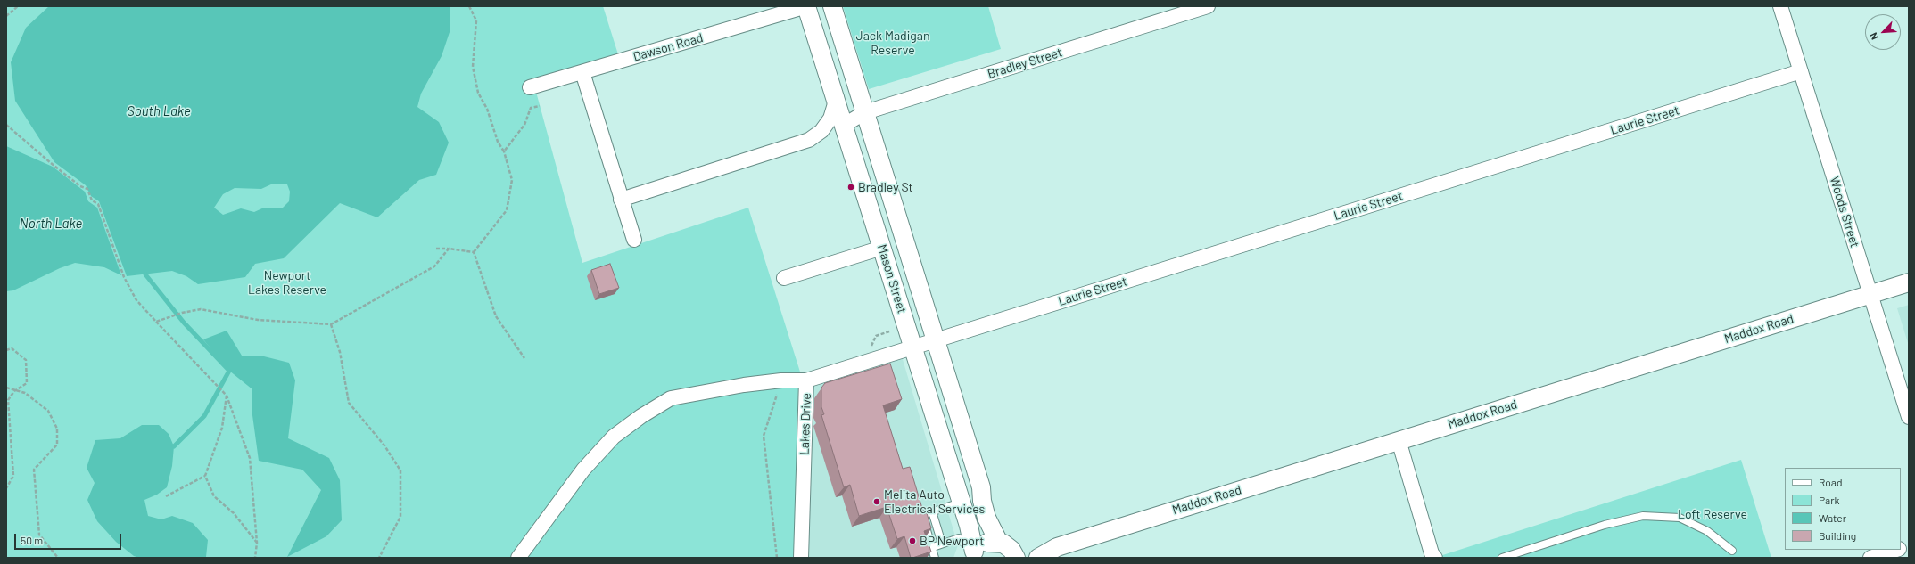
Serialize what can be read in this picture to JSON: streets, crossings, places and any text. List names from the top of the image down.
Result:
{
  "streets": {
    "street": [
      "Dawson Road",
      "Bradley Street",
      "Laurie Street",
      "Woods Street",
      "Mason Street",
      "Maddox Road",
      "Lakes Drive"
    ]
  },
  "crossings": [
    ["Dawson Road", "Mason Street"],
    ["Bradley Street", "Mason Street"],
    ["Laurie Street", "Woods Street"],
    ["Laurie Street", "Mason Street"],
    ["Laurie Street", "Lakes Drive"],
    ["Woods Street", "Maddox Road"],
    ["Mason Street", "Maddox Road"],
    ["Mason Street", "Lakes Drive"]
  ],
  "water": ["South Lake", "North Lake"],
  "parks": ["Jack Madigan Reserve", "Newport Lakes Reserve", "Loft Reserve"],
  "places": ["Bradley St", "Melita Auto Electrical Services", "BP Newport"],
  "legend": [
    "Road",
    "Park",
    "Water",
    "Building"
  ],
  "scale_bar": "50 m",
  "north": "bottom left"
}
